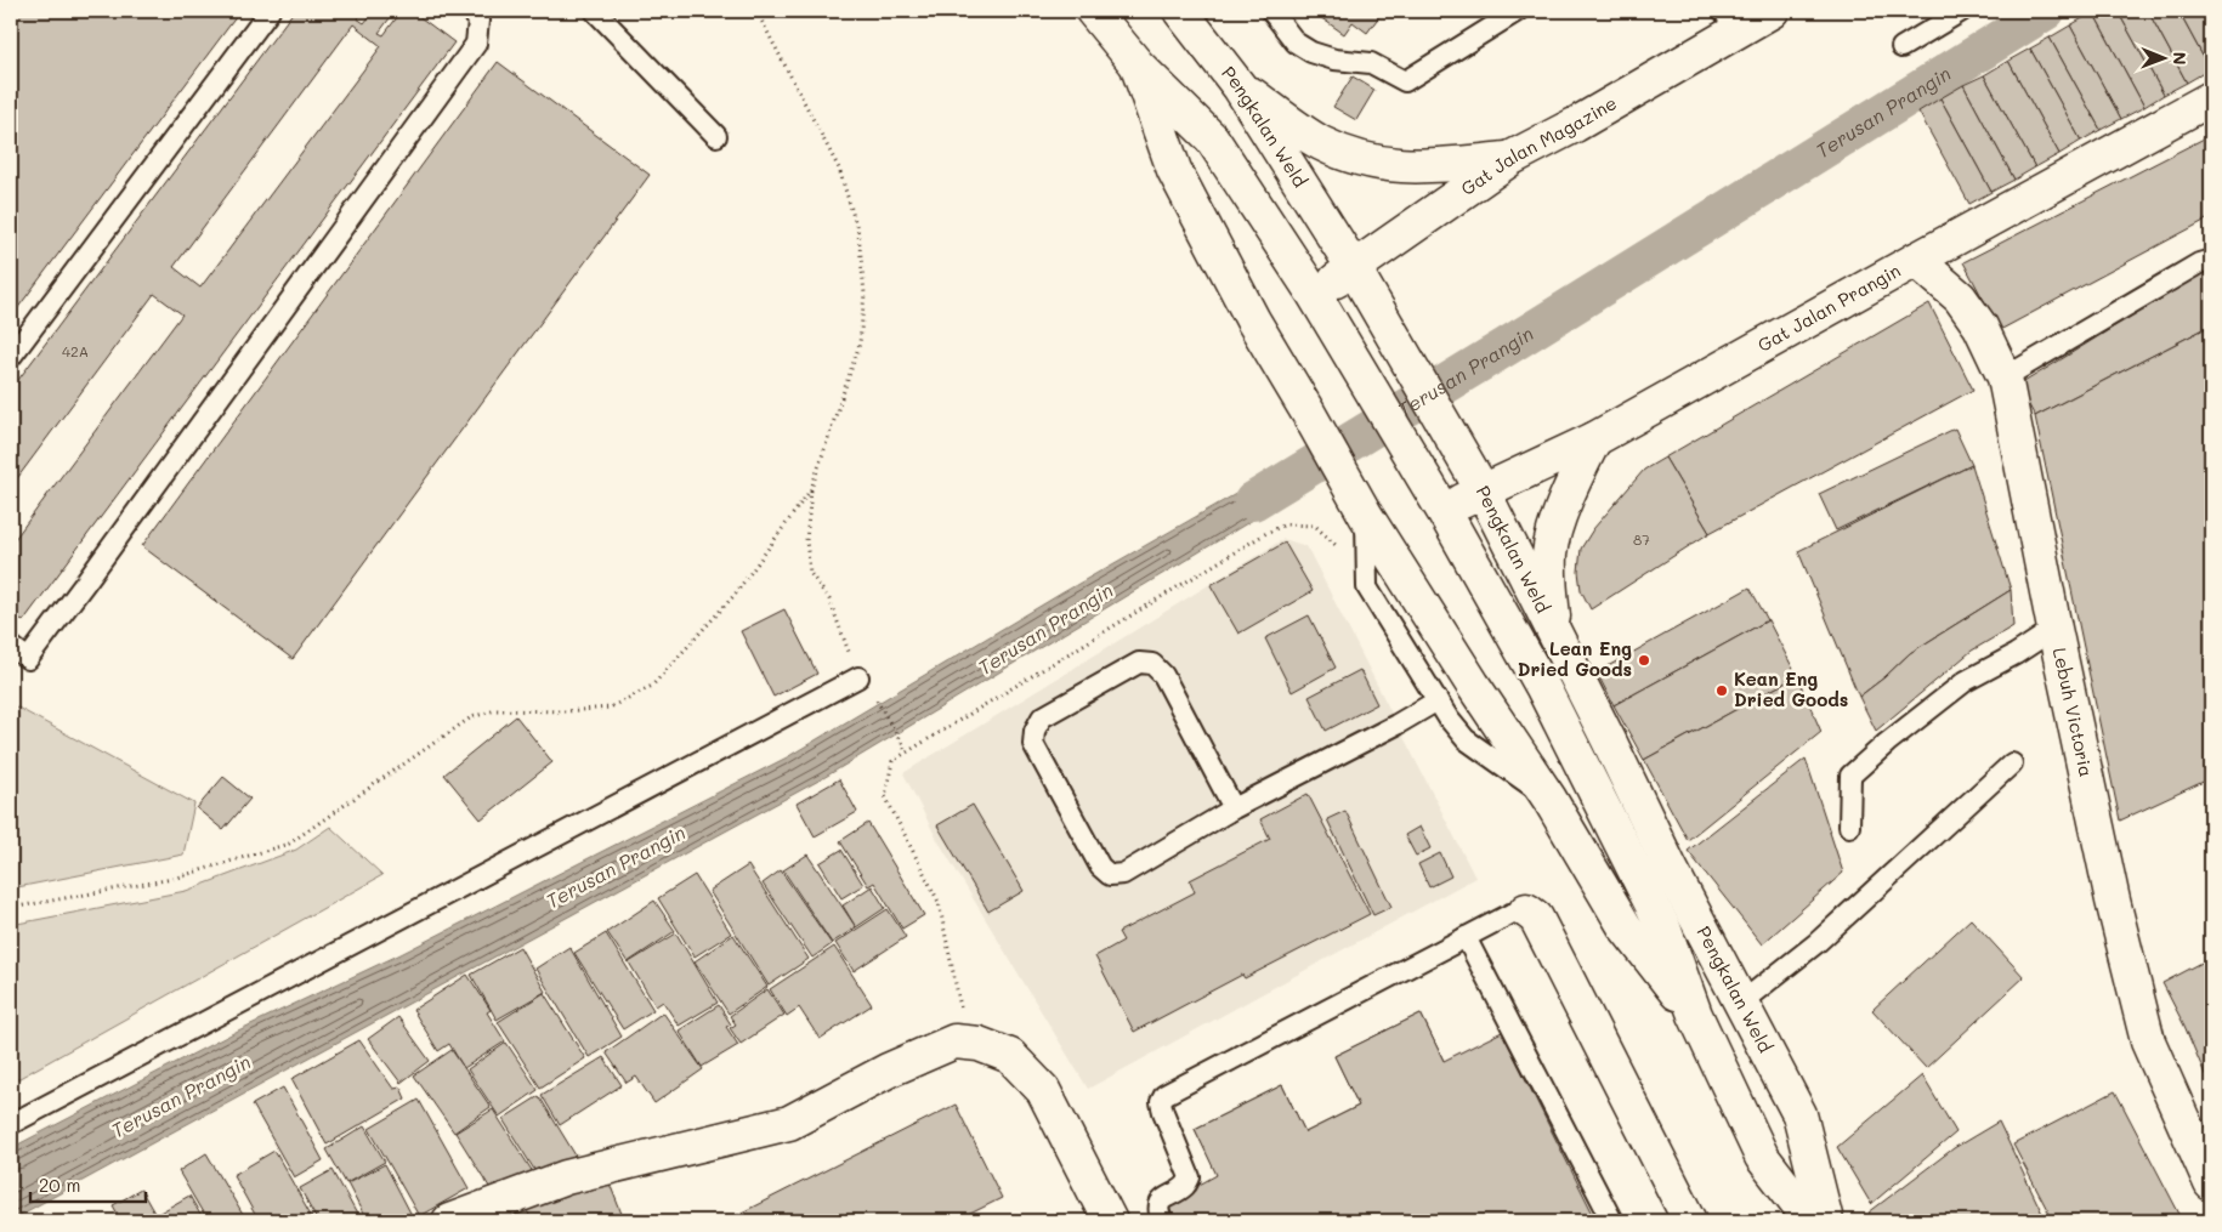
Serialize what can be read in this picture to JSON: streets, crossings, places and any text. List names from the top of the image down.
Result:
{
  "streets": {
    "main road": [
      "Pengkalan Weld",
      "Gat Jalan Magazine",
      "Gat Jalan Prangin",
      "Lebuh Victoria"
    ]
  },
  "crossings": [
    ["Pengkalan Weld", "Gat Jalan Magazine"],
    ["Pengkalan Weld", "Gat Jalan Prangin"],
    ["Gat Jalan Prangin", "Lebuh Victoria"]
  ],
  "water": ["Terusan Prangin"],
  "places": ["Lean Eng Dried Goods", "Kean Eng Dried Goods"],
  "house_numbers": ["42A", "87"],
  "scale_bar": "20 m",
  "north": "right"
}
